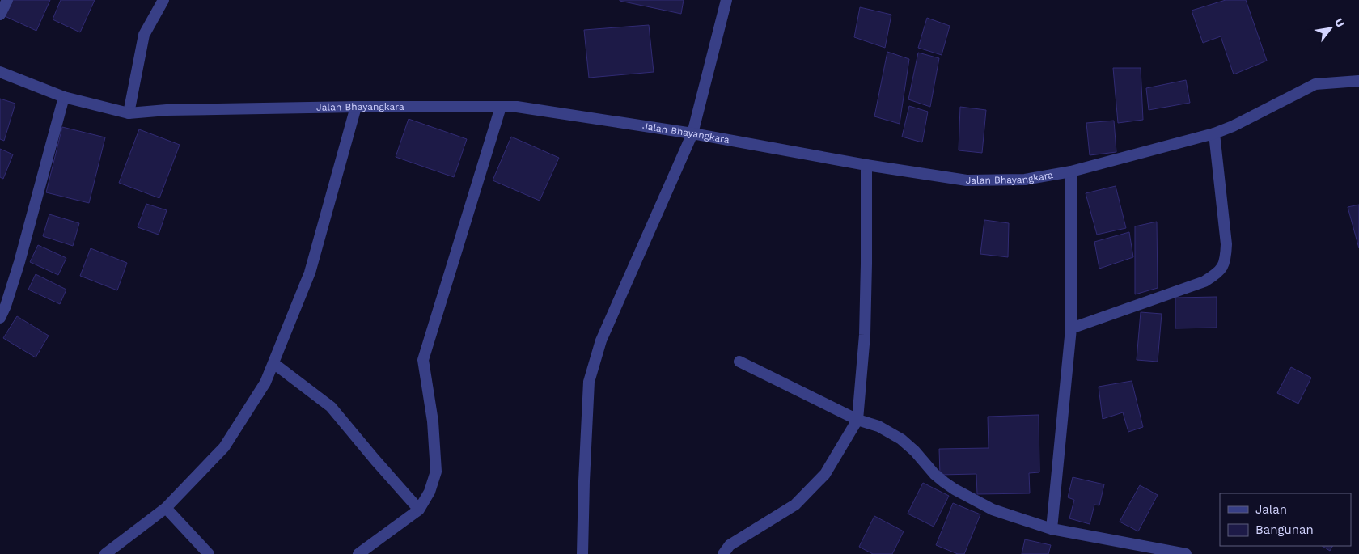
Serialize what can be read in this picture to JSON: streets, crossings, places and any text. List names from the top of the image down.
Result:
{
  "streets": {
    "street": ["Jalan Bhayangkara"]
  },
  "legend": ["Jalan", "Bangunan"],
  "north": "top right"
}
